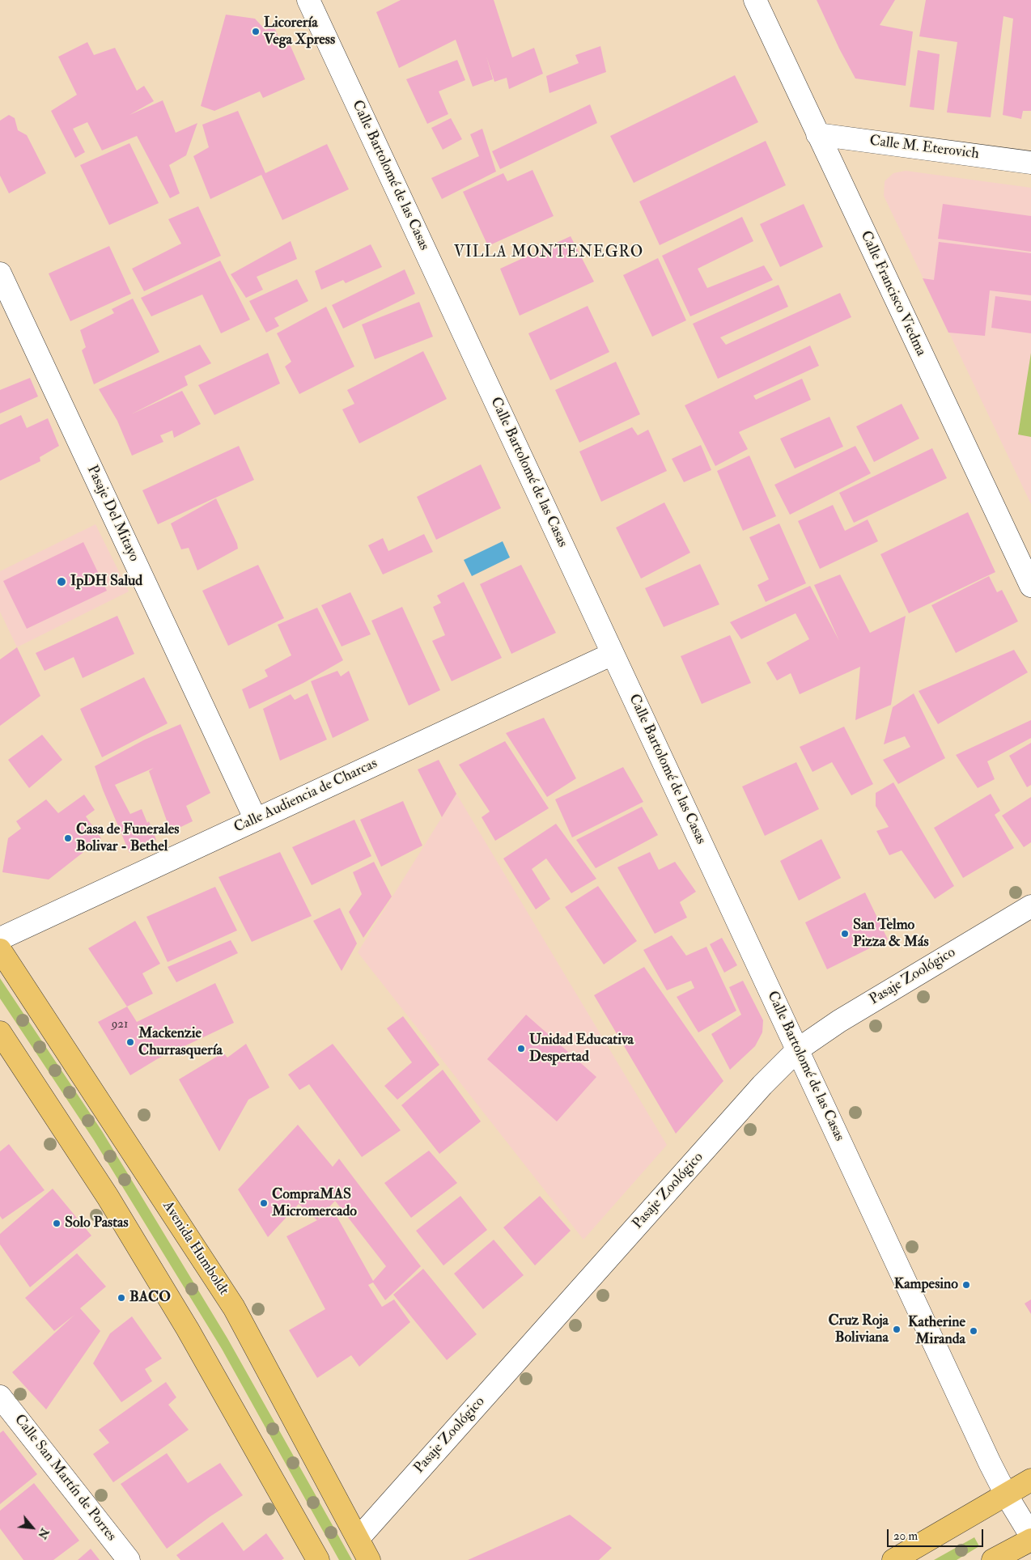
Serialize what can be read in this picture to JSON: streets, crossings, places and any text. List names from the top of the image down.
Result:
{
  "streets": {
    "main road": ["Avenida Humboldt"],
    "street": [
      "Calle M. Eterovich",
      "Calle Bartolomé de las Casas",
      "Calle Francisco Viedma",
      "Pasaje Del Mitayo",
      "Calle Audiencia de Charcas",
      "Pasaje Zoológico",
      "Calle San Martín de Porres"
    ]
  },
  "crossings": [
    ["Calle M. Eterovich", "Calle Francisco Viedma"],
    ["Calle Bartolomé de las Casas", "Calle Audiencia de Charcas"],
    ["Calle Bartolomé de las Casas", "Pasaje Zoológico"],
    ["Pasaje Del Mitayo", "Calle Audiencia de Charcas"],
    ["Pasaje Zoológico", "Avenida Humboldt"]
  ],
  "districts": ["VILLA MONTENEGRO"],
  "places": [
    "Licorería Vega Xpress",
    "IpDH Salud",
    "Casa de Funerales Bolivar - Bethel",
    "San Telmo Pizza & Más",
    "Mackenzie Churrasquería",
    "Unidad Educativa Despertad",
    "CompraMAS Micromercado",
    "Solo Pastas",
    "Kampesino",
    "BACO",
    "Cruz Roja Boliviana",
    "Katherine Miranda"
  ],
  "house_numbers": ["921"],
  "scale_bar": "20 m",
  "north": "bottom right"
}
